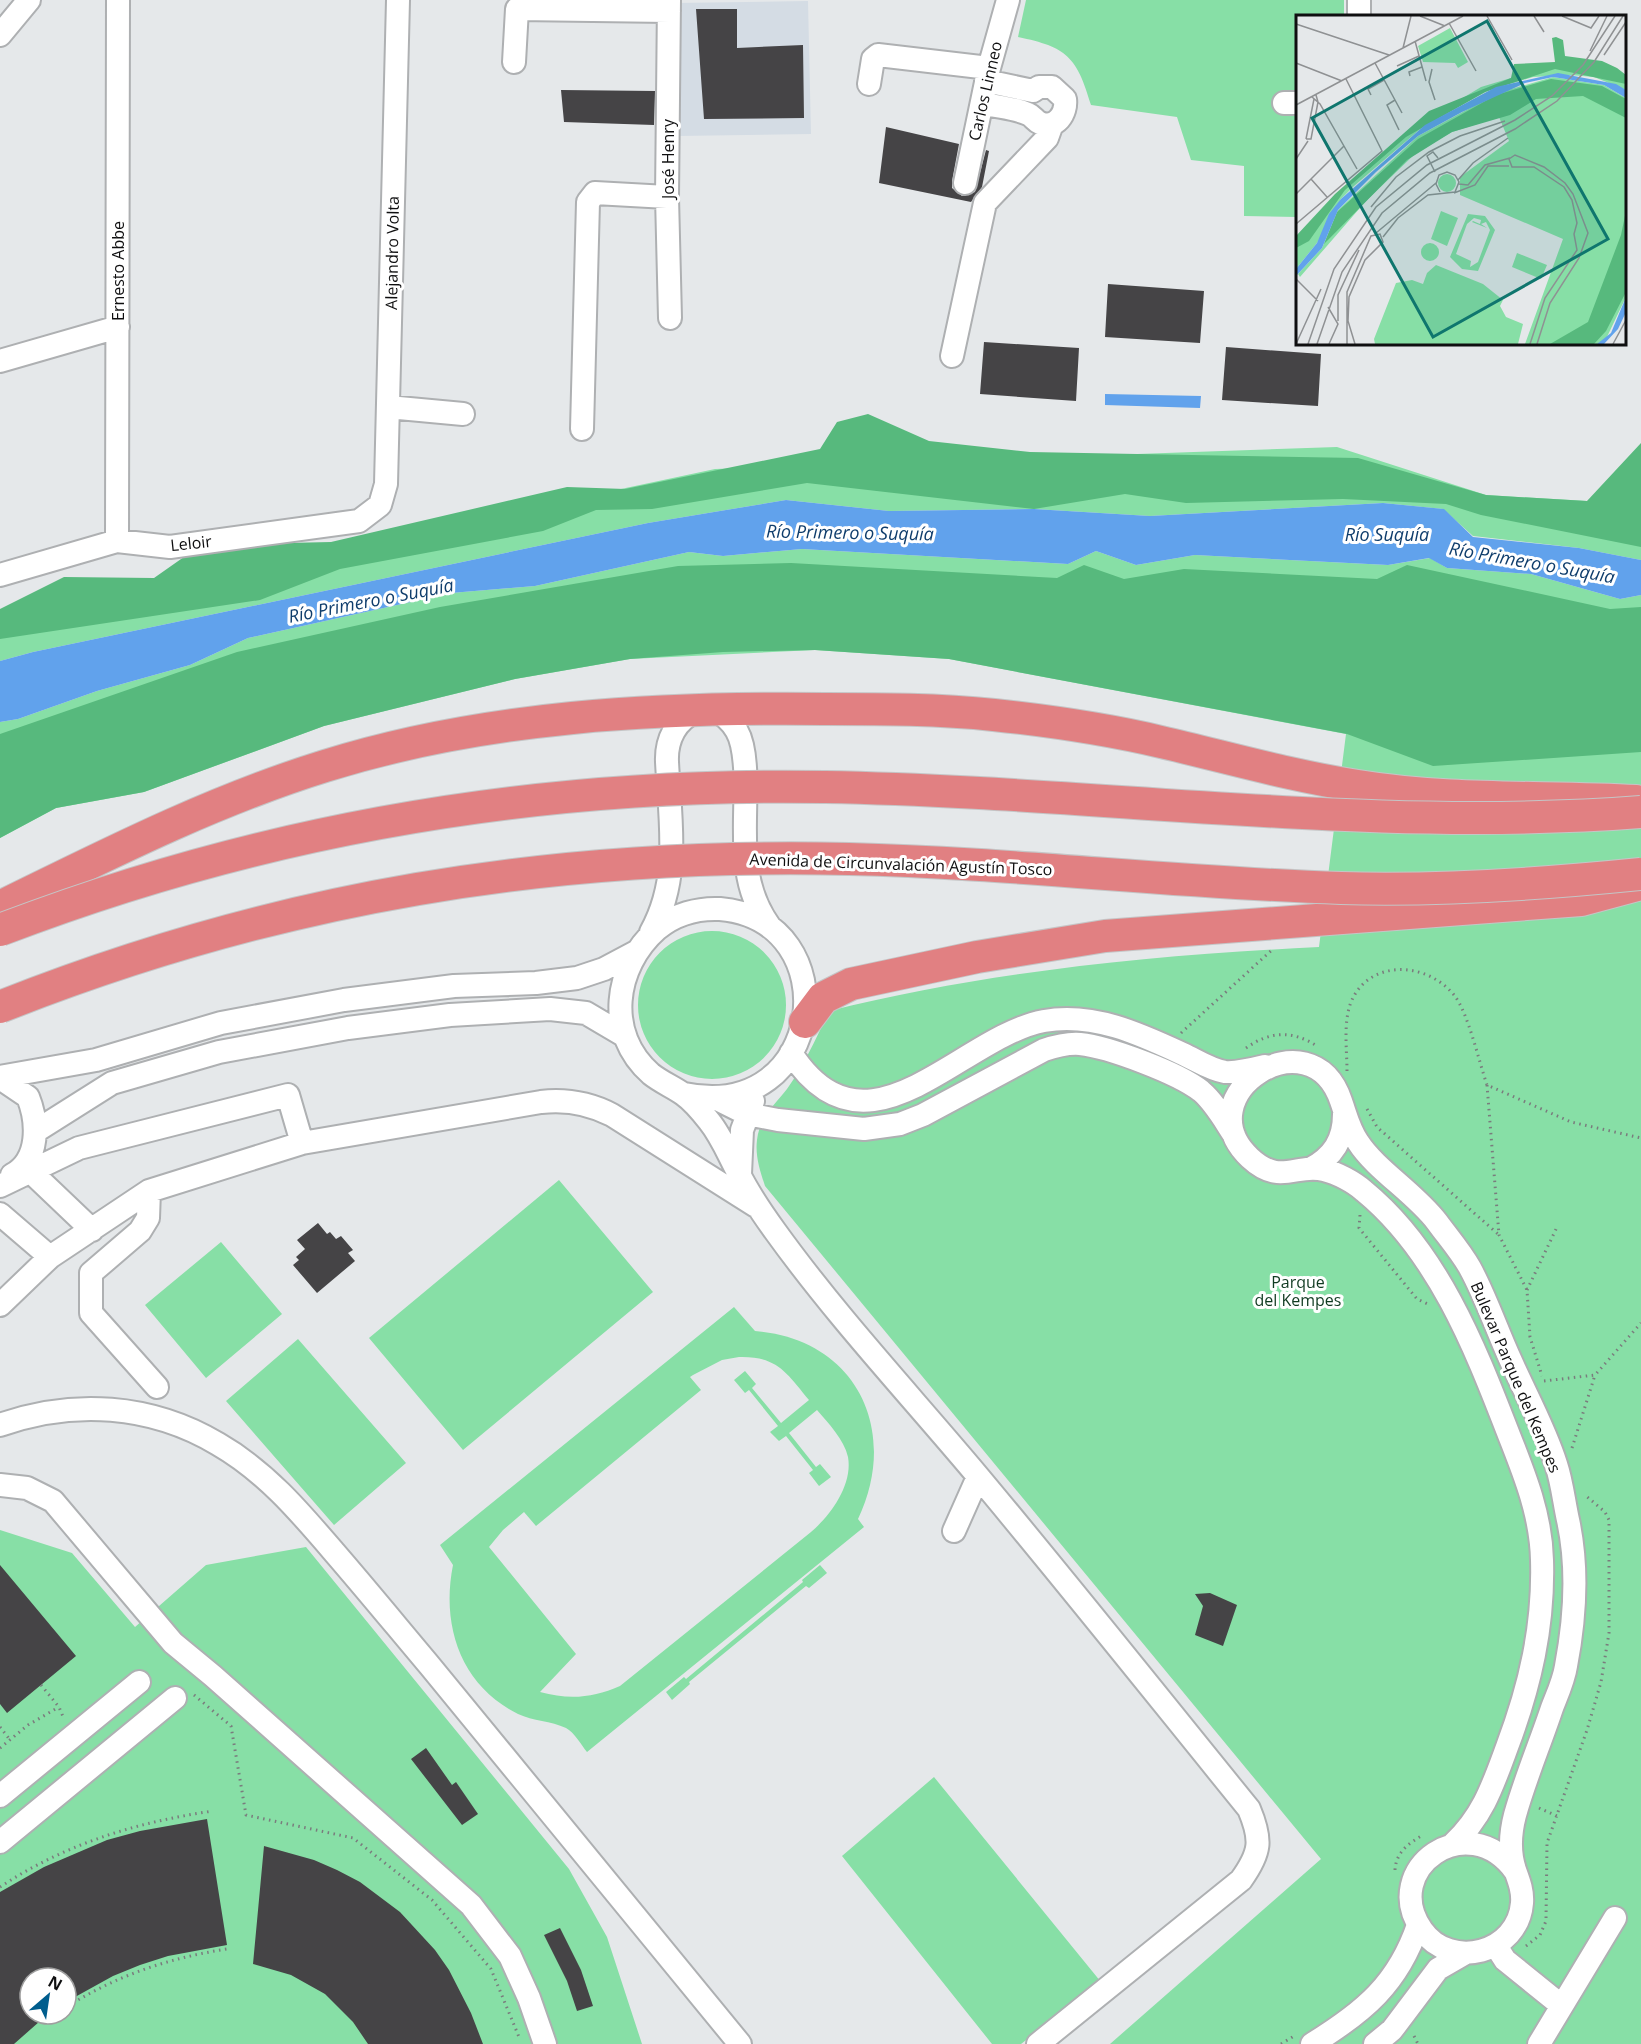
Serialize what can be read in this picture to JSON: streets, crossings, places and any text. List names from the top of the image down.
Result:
{
  "streets": {
    "highway": ["Avenida de Circunvalación Agustín Tosco"],
    "street": [
      "Carlos Linneo",
      "José Henry",
      "Alejandro Volta",
      "Ernesto Abbe",
      "Leloir",
      "Bulevar Parque del Kempes"
    ]
  },
  "crossings": [
    ["Alejandro Volta", "Leloir"],
    ["Ernesto Abbe", "Leloir"]
  ],
  "water": ["Río Primero o Suquía", "Río Suquía"],
  "parks": ["Parque del Kempes"],
  "north": "top right"
}
